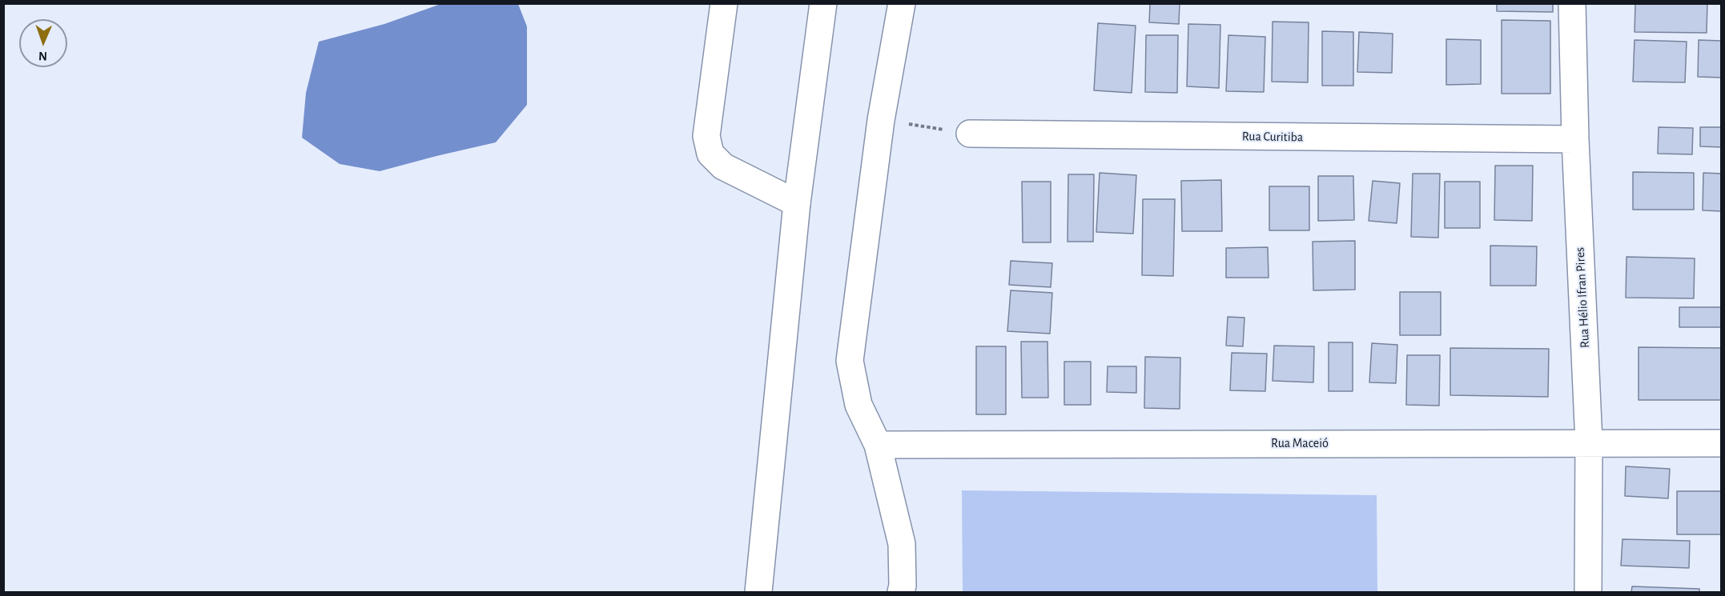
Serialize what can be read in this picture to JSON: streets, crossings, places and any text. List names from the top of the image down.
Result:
{
  "streets": {
    "street": ["Rua Curitiba", "Rua Hélio Ifran Pires", "Rua Maceió"]
  },
  "crossings": [
    ["Rua Curitiba", "Rua Hélio Ifran Pires"],
    ["Rua Hélio Ifran Pires", "Rua Maceió"]
  ],
  "north": "bottom"
}
